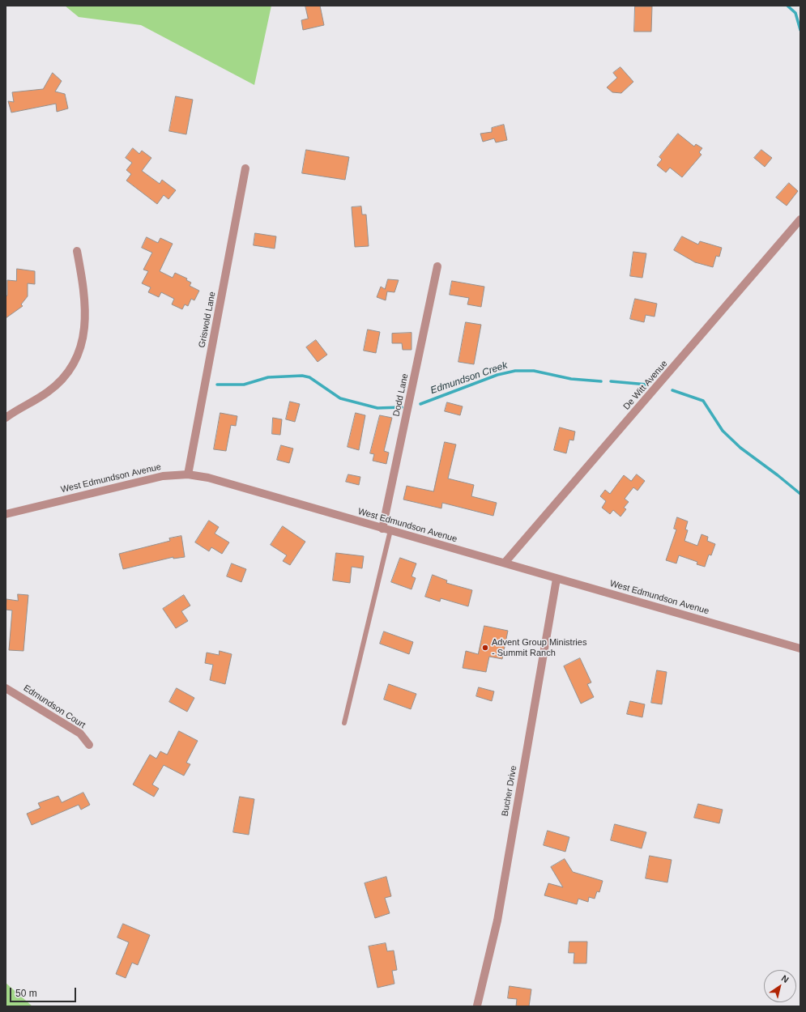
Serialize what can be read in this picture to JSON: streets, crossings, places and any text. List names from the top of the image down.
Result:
{
  "streets": {
    "street": [
      "Griswold Lane",
      "De Witt Avenue",
      "Dodd Lane",
      "West Edmundson Avenue",
      "Edmundson Court",
      "Bucher Drive"
    ]
  },
  "crossings": [
    ["Griswold Lane", "West Edmundson Avenue"],
    ["De Witt Avenue", "West Edmundson Avenue"],
    ["Dodd Lane", "West Edmundson Avenue"],
    ["West Edmundson Avenue", "Bucher Drive"]
  ],
  "water": ["Edmundson Creek"],
  "places": ["Advent Group Ministries - Summit Ranch"],
  "scale_bar": "50 m",
  "north": "top right"
}
